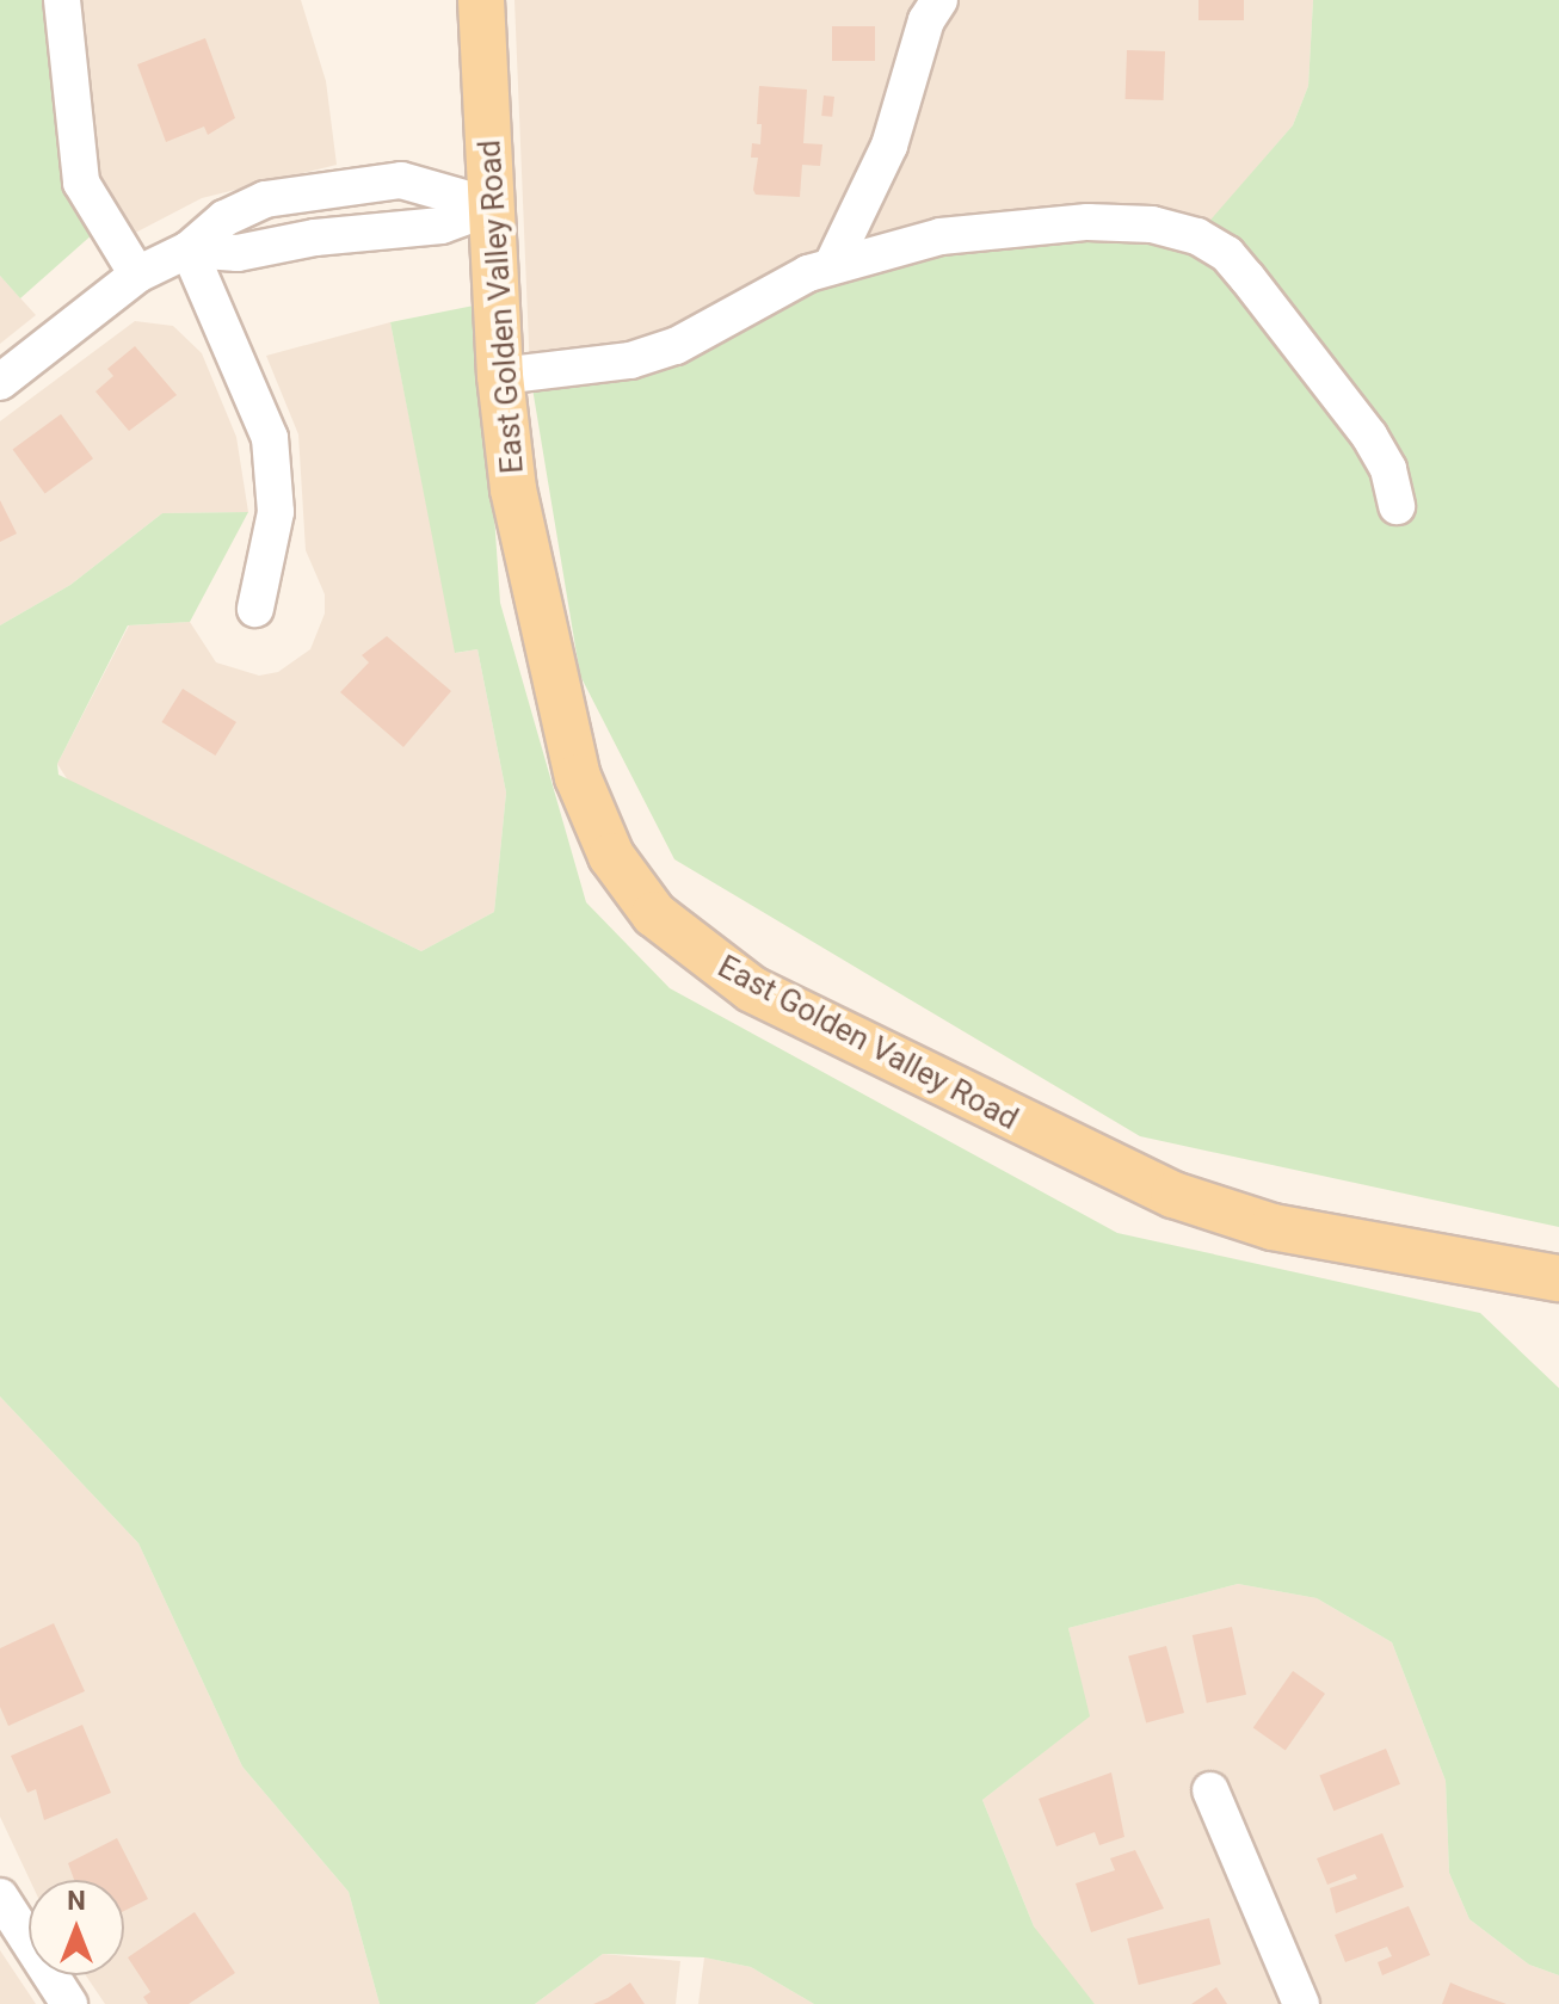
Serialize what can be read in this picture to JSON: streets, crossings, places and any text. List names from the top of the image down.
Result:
{
  "streets": {
    "main road": ["East Golden Valley Road"]
  },
  "north": "top"
}
